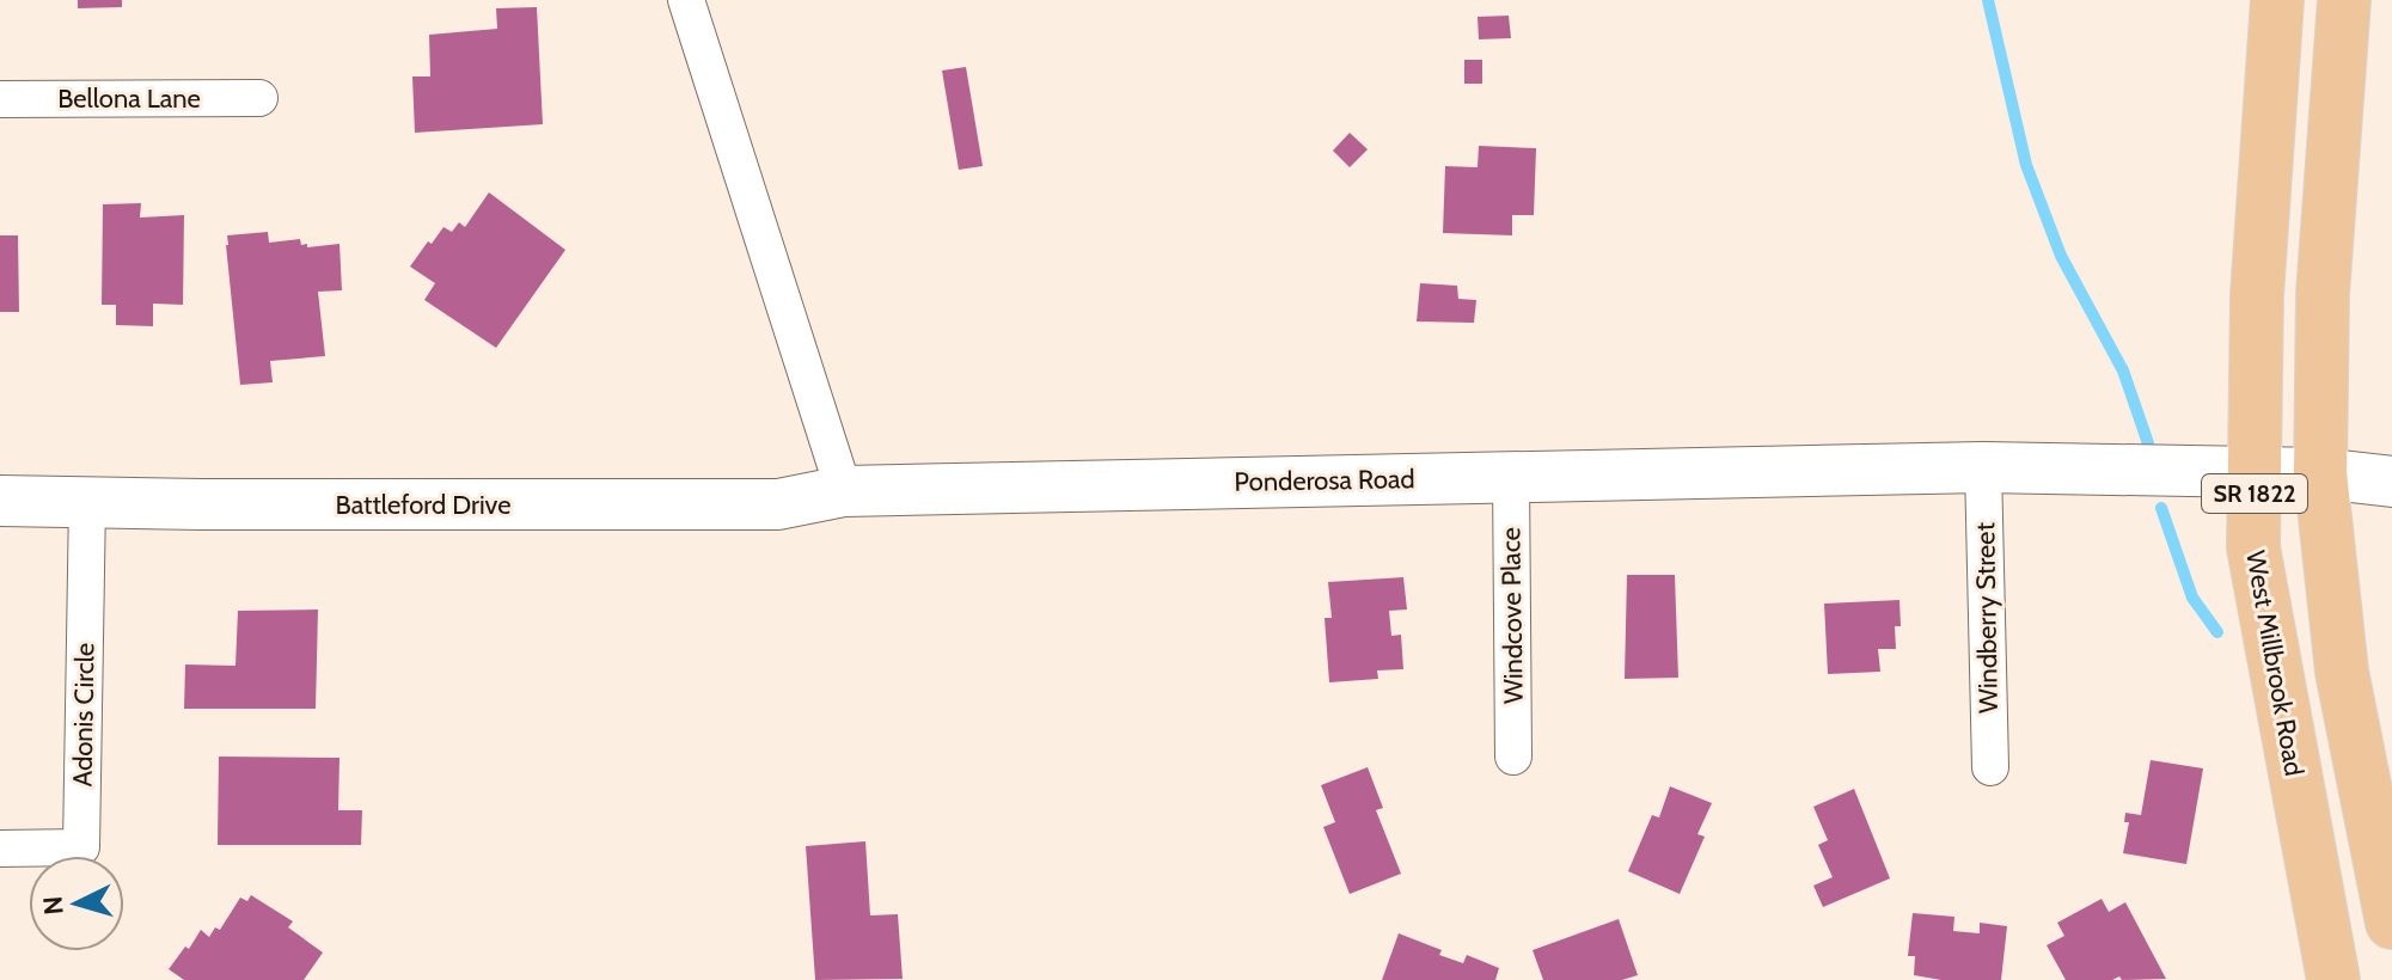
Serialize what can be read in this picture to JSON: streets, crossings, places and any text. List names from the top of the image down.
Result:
{
  "streets": {
    "main road": ["SR 1822", "West Millbrook Road"],
    "street": [
      "Bellona Lane",
      "Ponderosa Road",
      "Battleford Drive",
      "Windcove Place",
      "Windberry Street",
      "Adonis Circle"
    ]
  },
  "crossings": [
    ["Ponderosa Road", "SR 1822"],
    ["Ponderosa Road", "Battleford Drive"],
    ["Ponderosa Road", "Windcove Place"],
    ["Ponderosa Road", "Windberry Street"],
    ["Ponderosa Road", "West Millbrook Road"],
    ["Battleford Drive", "Adonis Circle"]
  ],
  "north": "left"
}
